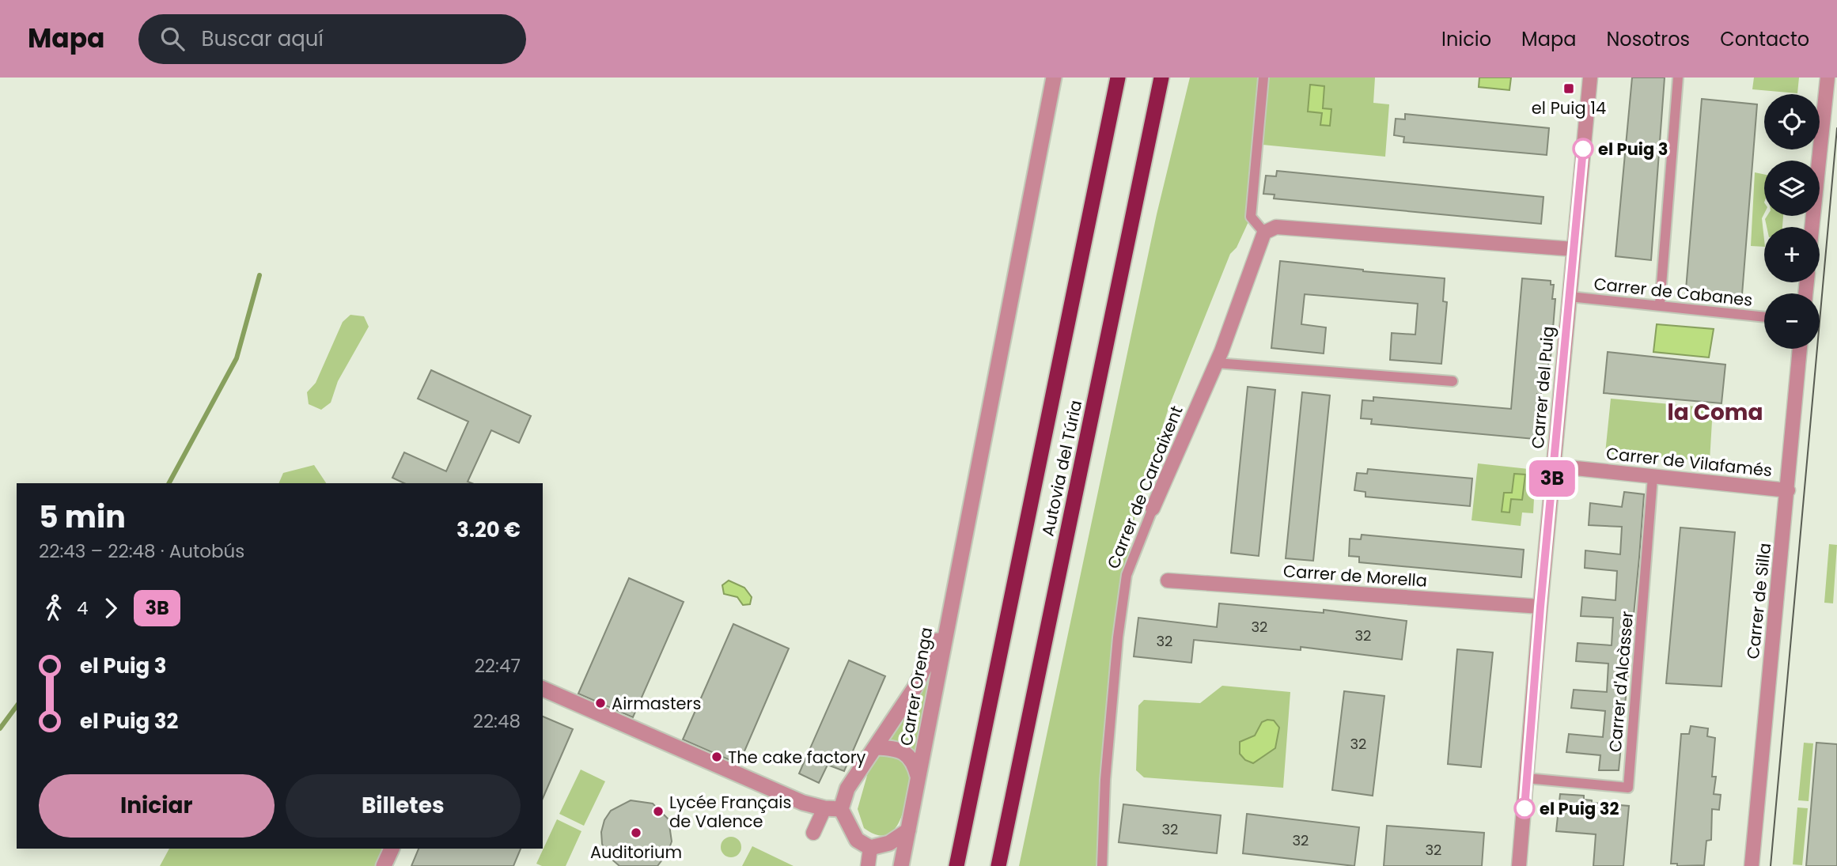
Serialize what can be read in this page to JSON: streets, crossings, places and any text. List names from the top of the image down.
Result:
{
  "streets": {
    "highway": ["Autovia del Túria"],
    "street": [
      "Carrer de Cabanes",
      "Carrer del Puig",
      "Carrer de Vilafamés",
      "Carrer de Carcaixent",
      "Carrer de Morella",
      "Carrer de Silla",
      "Carrer d'Alcàsser",
      "Carrer Orenga"
    ]
  },
  "crossings": [
    ["Carrer de Cabanes", "Carrer del Puig"],
    ["Carrer del Puig", "Carrer de Vilafamés"],
    ["Carrer del Puig", "Carrer de Morella"],
    ["Carrer del Puig", "Carrer d'Alcàsser"],
    ["Carrer de Vilafamés", "Carrer de Silla"],
    ["Carrer de Vilafamés", "Carrer d'Alcàsser"]
  ],
  "districts": ["la Coma"],
  "places": {
    "transit": ["el Puig 14"],
    "other": [
      "el Puig 3",
      "Airmasters",
      "The cake factory",
      "el Puig 32",
      "Lycée Français de Valence",
      "Auditorium"
    ]
  },
  "lines": ["bus line 3B"],
  "house_numbers": [
    "32",
    "32",
    "32",
    "32",
    "32",
    "32",
    "32"
  ],
  "page": {
    "header": "Mapa",
    "search": "Buscar aquí",
    "nav": [
      "Inicio",
      "Mapa",
      "Nosotros",
      "Contacto"
    ],
    "on_map": "3B",
    "map_buttons": ["+", "−"],
    "heading": ["5 min", "22:43 – 22:48 · Autobús", "3.20 €"],
    "legs": ["4", "3B"],
    "list": [
      {
        "name": "el Puig 3",
        "value": "22:47"
      },
      {
        "name": "el Puig 32",
        "value": "22:48"
      }
    ],
    "buttons": ["Iniciar", "Billetes"]
  }
}
